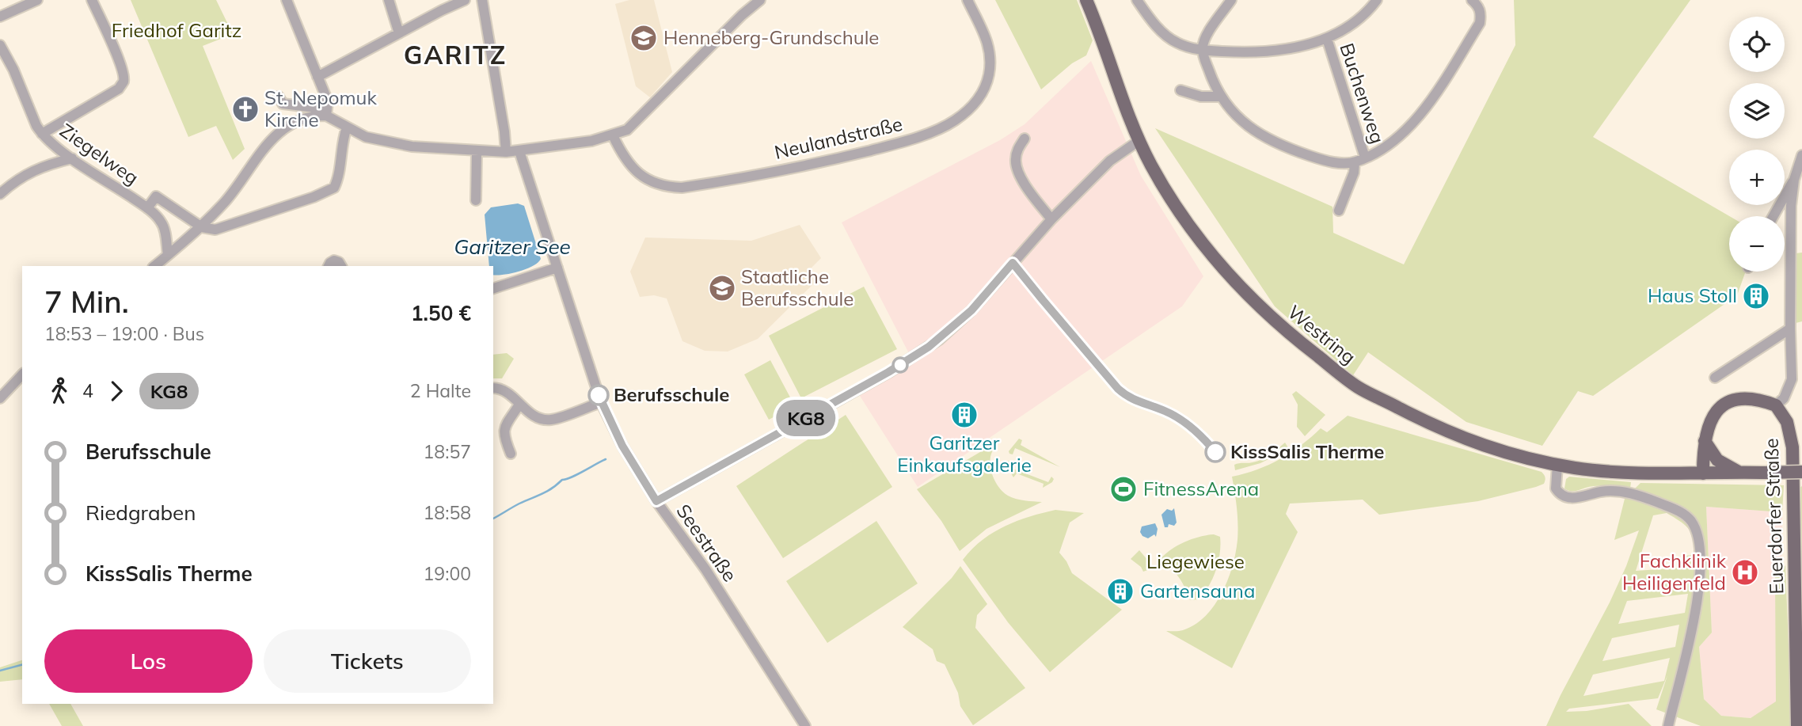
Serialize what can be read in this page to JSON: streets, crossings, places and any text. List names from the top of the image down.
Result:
{
  "streets": {
    "main road": ["Westring", "Euerdorfer Straße"],
    "street": [
      "Buchenweg",
      "Neulandstraße",
      "Ziegelweg",
      "Seestraße"
    ]
  },
  "districts": ["GARITZ"],
  "water": ["Garitzer See"],
  "parks": ["Friedhof Garitz", "Liegewiese"],
  "places": {
    "school or university": ["Henneberg-Grundschule", "Staatliche Berufsschule"],
    "church": ["St. Nepomuk Kirche"],
    "building": ["Haus Stoll", "Garitzer Einkaufsgalerie", "Gartensauna"],
    "other": ["Berufsschule", "KissSalis Therme"],
    "sports": ["FitnessArena"],
    "hospital": ["Fachklinik Heiligenfeld"]
  },
  "lines": ["bus line KG8"],
  "page": {
    "on_map": "KG8",
    "map_buttons": ["+", "−"],
    "heading": ["7 Min.", "18:53 – 19:00 · Bus", "1.50 €"],
    "legs": ["4", "KG8", "2 Halte"],
    "list": [
      {
        "name": "Berufsschule",
        "value": "18:57"
      },
      {
        "name": "Riedgraben",
        "value": "18:58"
      },
      {
        "name": "KissSalis Therme",
        "value": "19:00"
      }
    ],
    "buttons": ["Los", "Tickets"]
  }
}
